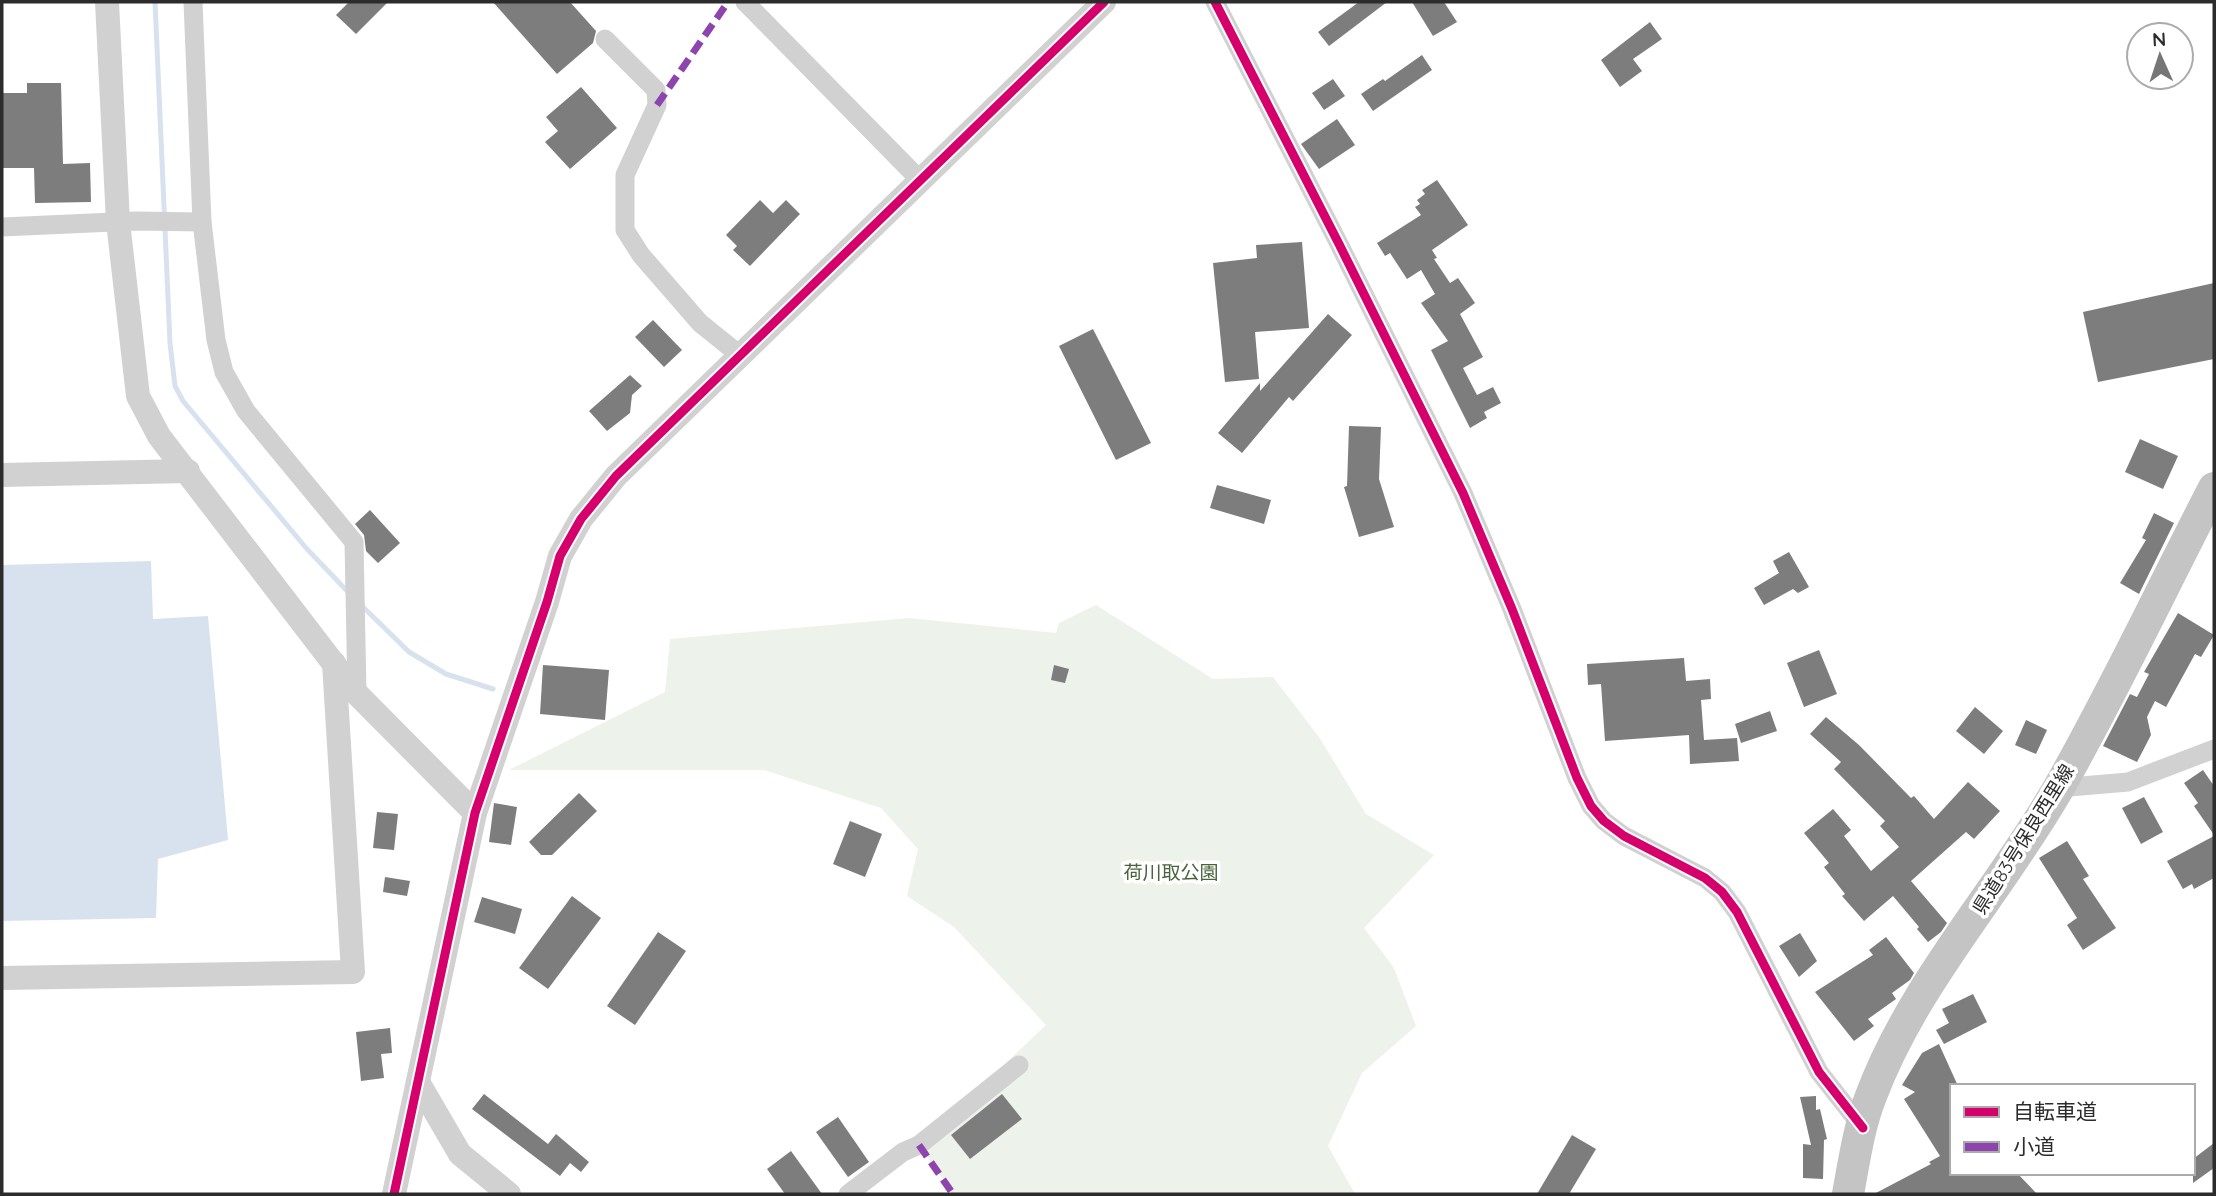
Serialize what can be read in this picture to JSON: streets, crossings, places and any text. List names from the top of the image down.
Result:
{
  "streets": {
    "main road": ["県道83号保良西里線"]
  },
  "parks": ["荷川取公園"],
  "legend": ["自転車道", "小道"],
  "north": "top"
}
